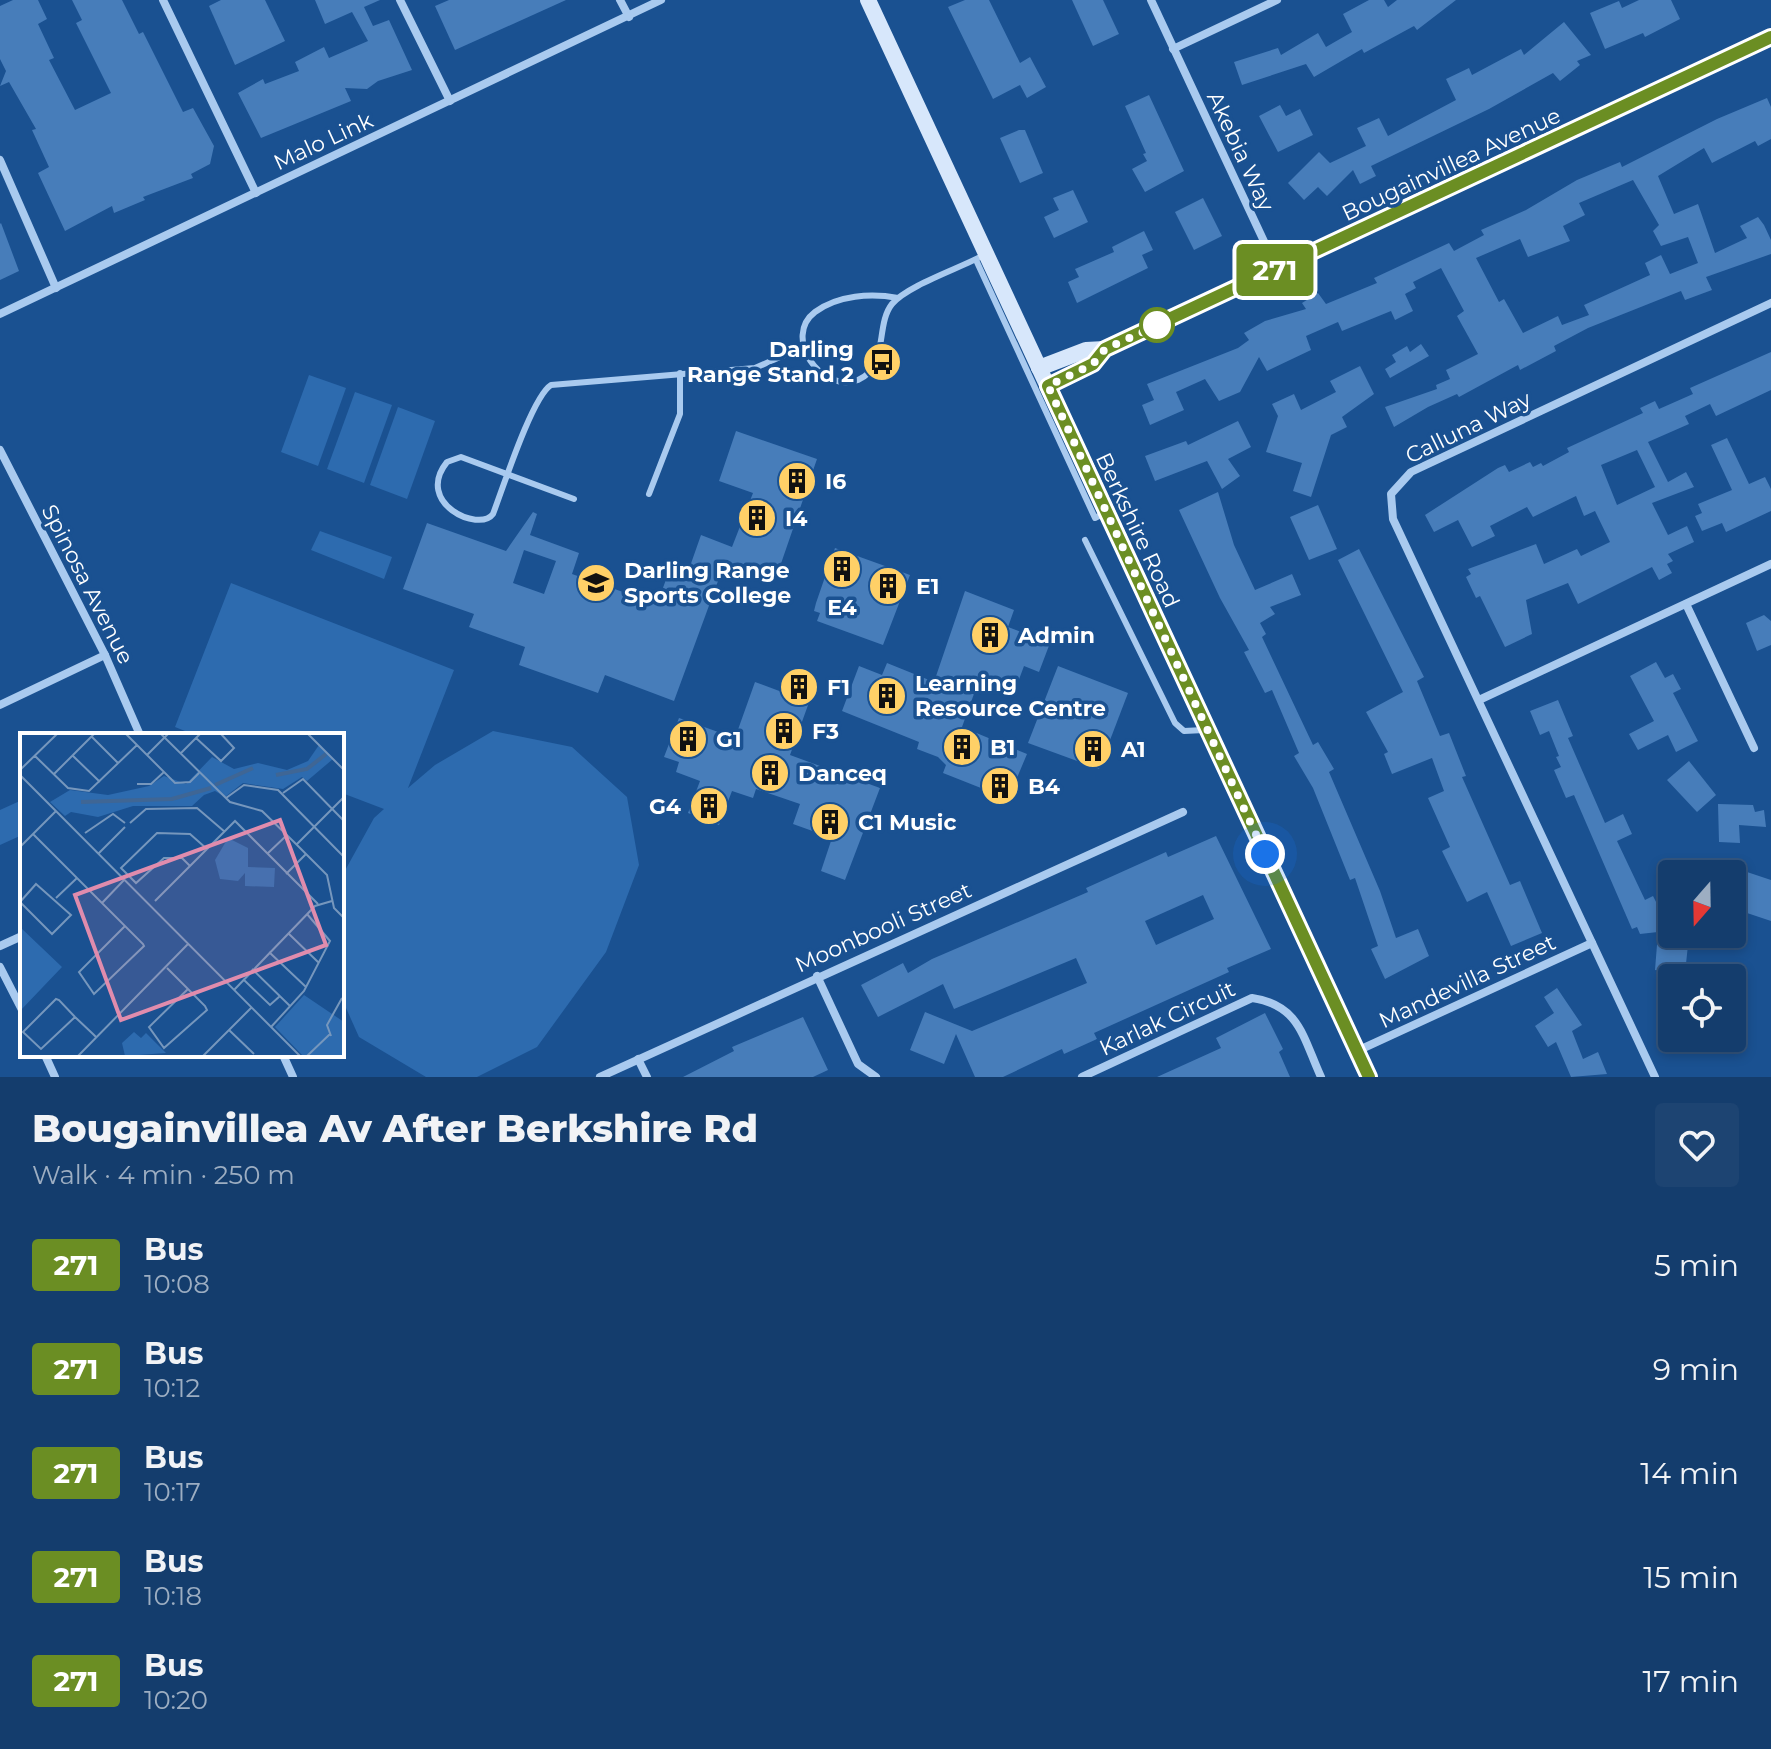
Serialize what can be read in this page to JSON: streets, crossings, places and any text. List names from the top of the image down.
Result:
{
  "streets": {
    "main road": ["Bougainvillea Avenue", "Berkshire Road"],
    "street": [
      "Malo Link",
      "Akebia Way",
      "Calluna Way",
      "Spinosa Avenue",
      "Moonbooli Street",
      "Mandevilla Street",
      "Karlak Circuit"
    ]
  },
  "crossings": [
    ["Akebia Way", "Bougainvillea Avenue"],
    ["Bougainvillea Avenue", "Berkshire Road"],
    ["Calluna Way", "Mandevilla Street"],
    ["Berkshire Road", "Mandevilla Street"]
  ],
  "places": {
    "bus stop": ["Darling Range Stand 2"],
    "building": [
      "I6",
      "I4",
      "E4",
      "E1",
      "Admin",
      "F1",
      "Learning Resource Centre",
      "F3",
      "G1",
      "B1",
      "A1",
      "Danceq",
      "B4",
      "G4",
      "C1 Music"
    ],
    "school or university": ["Darling Range Sports College"]
  },
  "lines": ["bus line 271"],
  "north": "bottom",
  "page": {
    "on_map": "271",
    "heading": ["Bougainvillea Av After Berkshire Rd", "Walk · 4 min · 250 m"],
    "list": [
      {
        "mark": "271",
        "name": "Bus",
        "note": "10:08",
        "value": "5 min"
      },
      {
        "mark": "271",
        "name": "Bus",
        "note": "10:12",
        "value": "9 min"
      },
      {
        "mark": "271",
        "name": "Bus",
        "note": "10:17",
        "value": "14 min"
      },
      {
        "mark": "271",
        "name": "Bus",
        "note": "10:18",
        "value": "15 min"
      },
      {
        "mark": "271",
        "name": "Bus",
        "note": "10:20",
        "value": "17 min"
      }
    ]
  }
}
